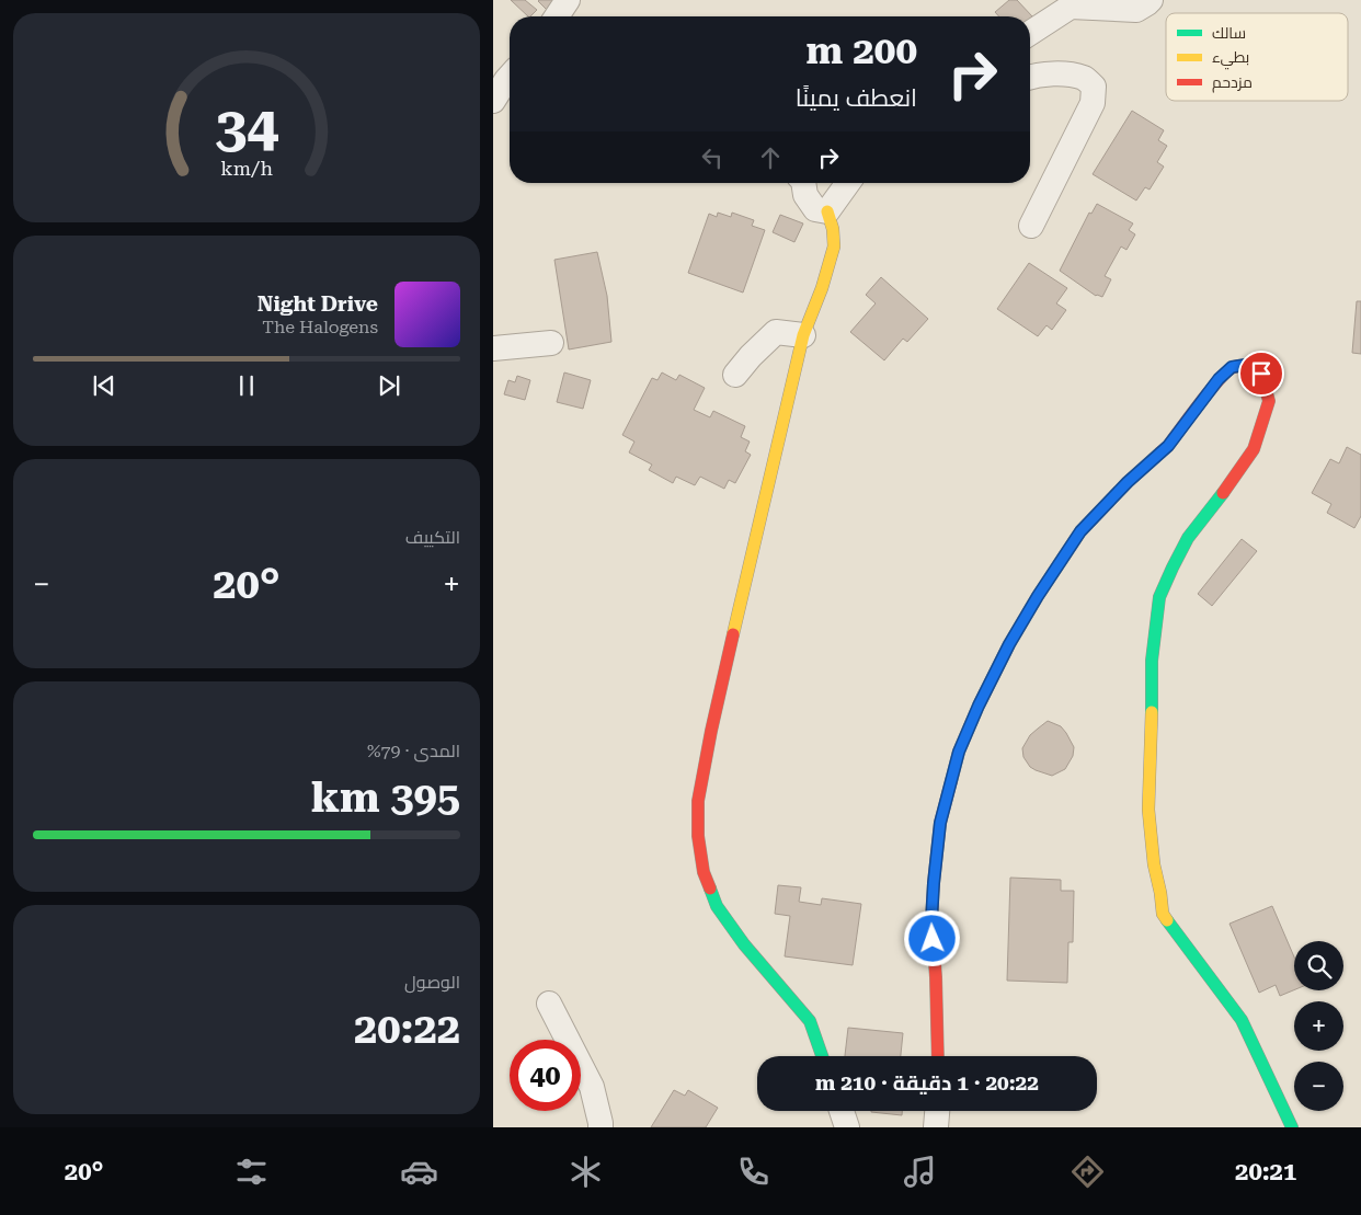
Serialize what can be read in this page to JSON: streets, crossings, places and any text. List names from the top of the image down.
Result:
{
  "legend": ["سالك", "بطيء", "مزدحم"],
  "page": {
    "turn": ["200 m", "انعطف يمينًا"],
    "song": ["Night Drive", "The Halogens"],
    "tile": [
      "التكييف",
      ["المدى · 79%", "395 km"],
      ["الوصول", "20:22"]
    ],
    "heat": ["−", "20°", "+"],
    "map_buttons": ["+", "−"],
    "limit": "40",
    "trip": "20:22 · 1 دقيقة · 210 m",
    "tabs": ["20:21", "20°"],
    "gauge": ["34", "km/h"]
  }
}
